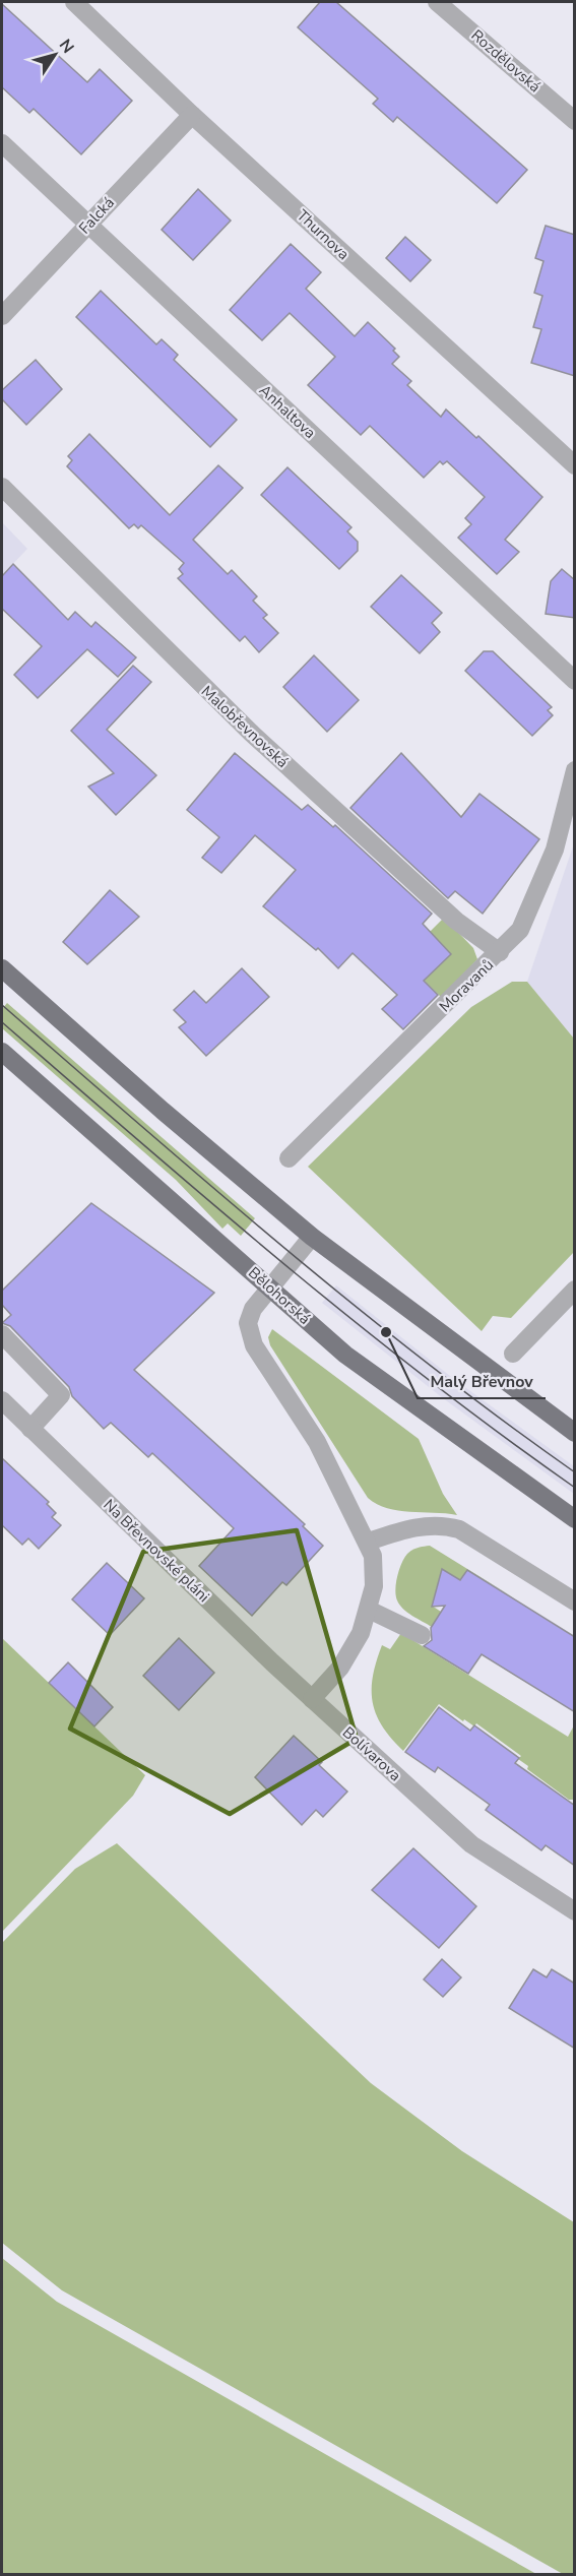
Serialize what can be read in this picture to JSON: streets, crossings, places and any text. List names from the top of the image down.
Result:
{
  "streets": {
    "main road": ["Bělohorská"],
    "street": [
      "Rozdělovská",
      "Falcká",
      "Thurnova",
      "Anhaltova",
      "Malobřevnovská",
      "Moravanů",
      "Na Břevnovské pláni",
      "Bolívarova"
    ]
  },
  "crossings": [
    ["Falcká", "Thurnova"],
    ["Falcká", "Anhaltova"],
    ["Malobřevnovská", "Moravanů"],
    ["Na Břevnovské pláni", "Bolívarova"]
  ],
  "places": ["Malý Břevnov"],
  "north": "top right"
}
